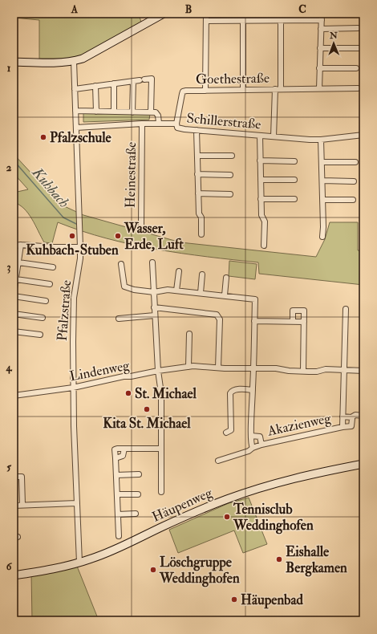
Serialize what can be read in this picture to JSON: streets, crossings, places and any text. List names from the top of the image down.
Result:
{
  "streets": {
    "street": [
      "Goethestraße",
      "Schillerstraße",
      "Heinestraße",
      "Pfalzstraße",
      "Lindenweg",
      "Akazienweg",
      "Häupenweg"
    ]
  },
  "crossings": [
    ["Goethestraße", "Schillerstraße"],
    ["Pfalzstraße", "Lindenweg"],
    ["Pfalzstraße", "Häupenweg"],
    ["Lindenweg", "Akazienweg"]
  ],
  "water": ["Kuhbach"],
  "places": [
    "Pfalzschule",
    "Kuhbach-Stuben",
    "Wasser, Erde, Luft",
    "St. Michael",
    "Kita St. Michael",
    "Tennisclub Weddinghofen",
    "Eishalle Bergkamen",
    "Löschgruppe Weddinghofen",
    "Häupenbad"
  ],
  "north": "top",
  "grid": {
    "columns": ["A", "B", "C"],
    "rows": [
      "1",
      "2",
      "3",
      "4",
      "5",
      "6"
    ]
  }
}
